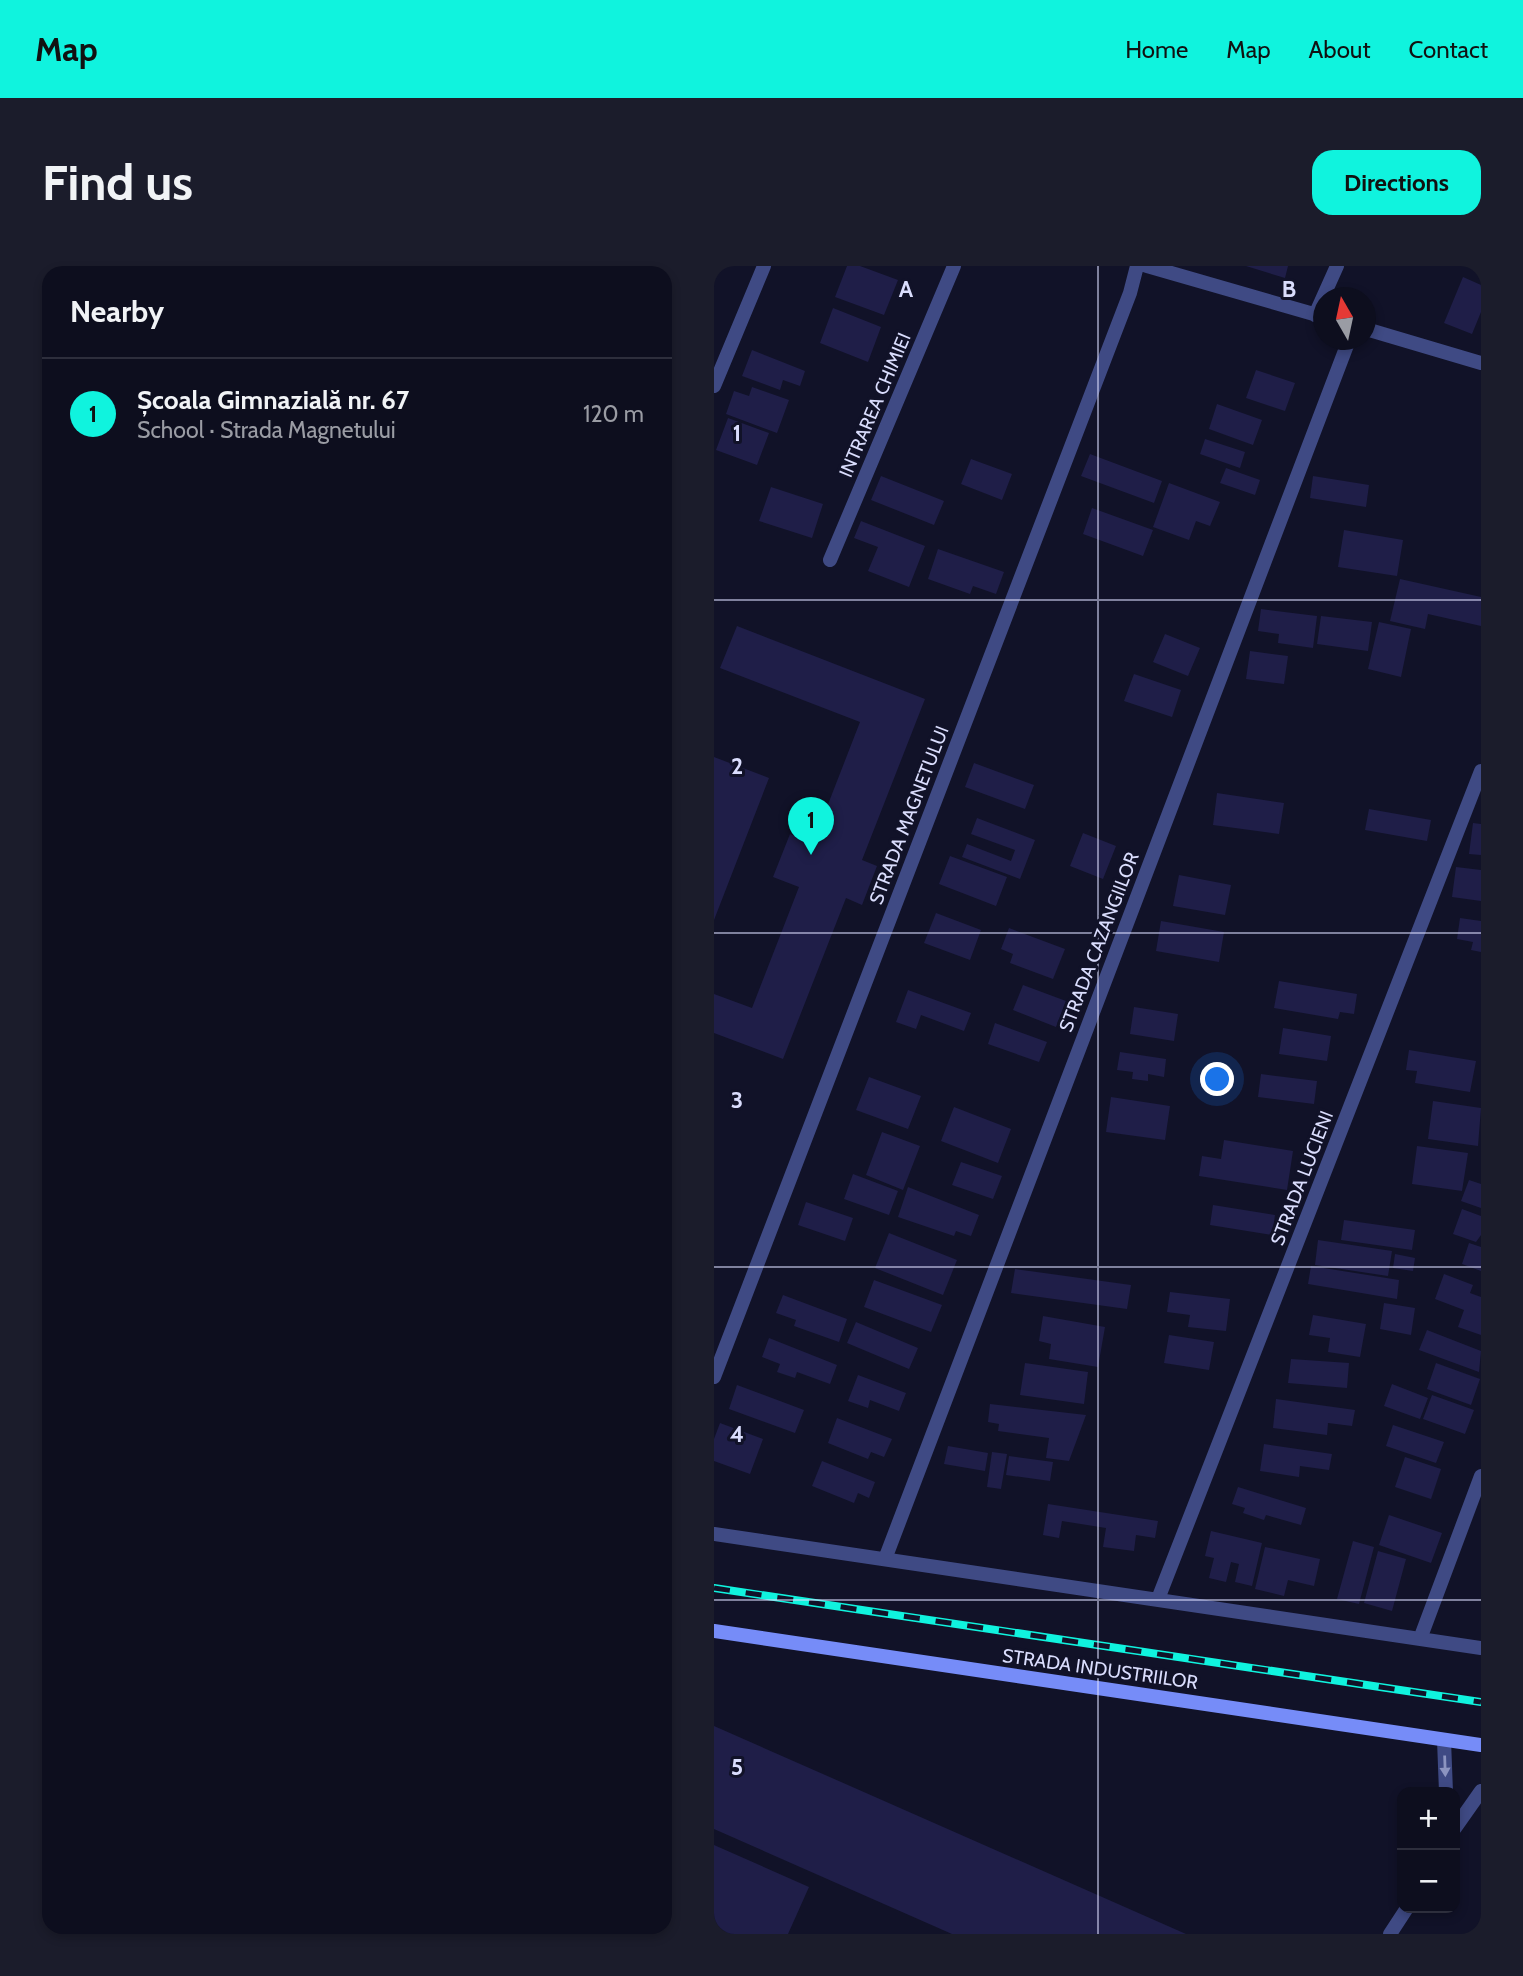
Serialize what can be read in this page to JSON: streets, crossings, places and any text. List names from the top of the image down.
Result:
{
  "streets": {
    "main road": ["STRADA INDUSTRIILOR"],
    "street": [
      "INTRAREA CHIMIEI",
      "STRADA MAGNETULUI",
      "STRADA CAZANGIILOR",
      "STRADA LUCIENI"
    ]
  },
  "north": "top",
  "page": {
    "header": "Map",
    "nav": [
      "Home",
      "Map",
      "About",
      "Contact"
    ],
    "buttons": "Directions",
    "title": "Find us",
    "heading": "Nearby",
    "list": [
      {
        "mark": "1",
        "name": "Școala Gimnazială nr. 67",
        "note": "School · Strada Magnetului",
        "value": "120 m"
      }
    ],
    "pins": "1",
    "map_buttons": ["+", "−"]
  },
  "grid": {
    "columns": ["A", "B"],
    "rows": [
      "1",
      "2",
      "3",
      "4",
      "5"
    ]
  }
}
